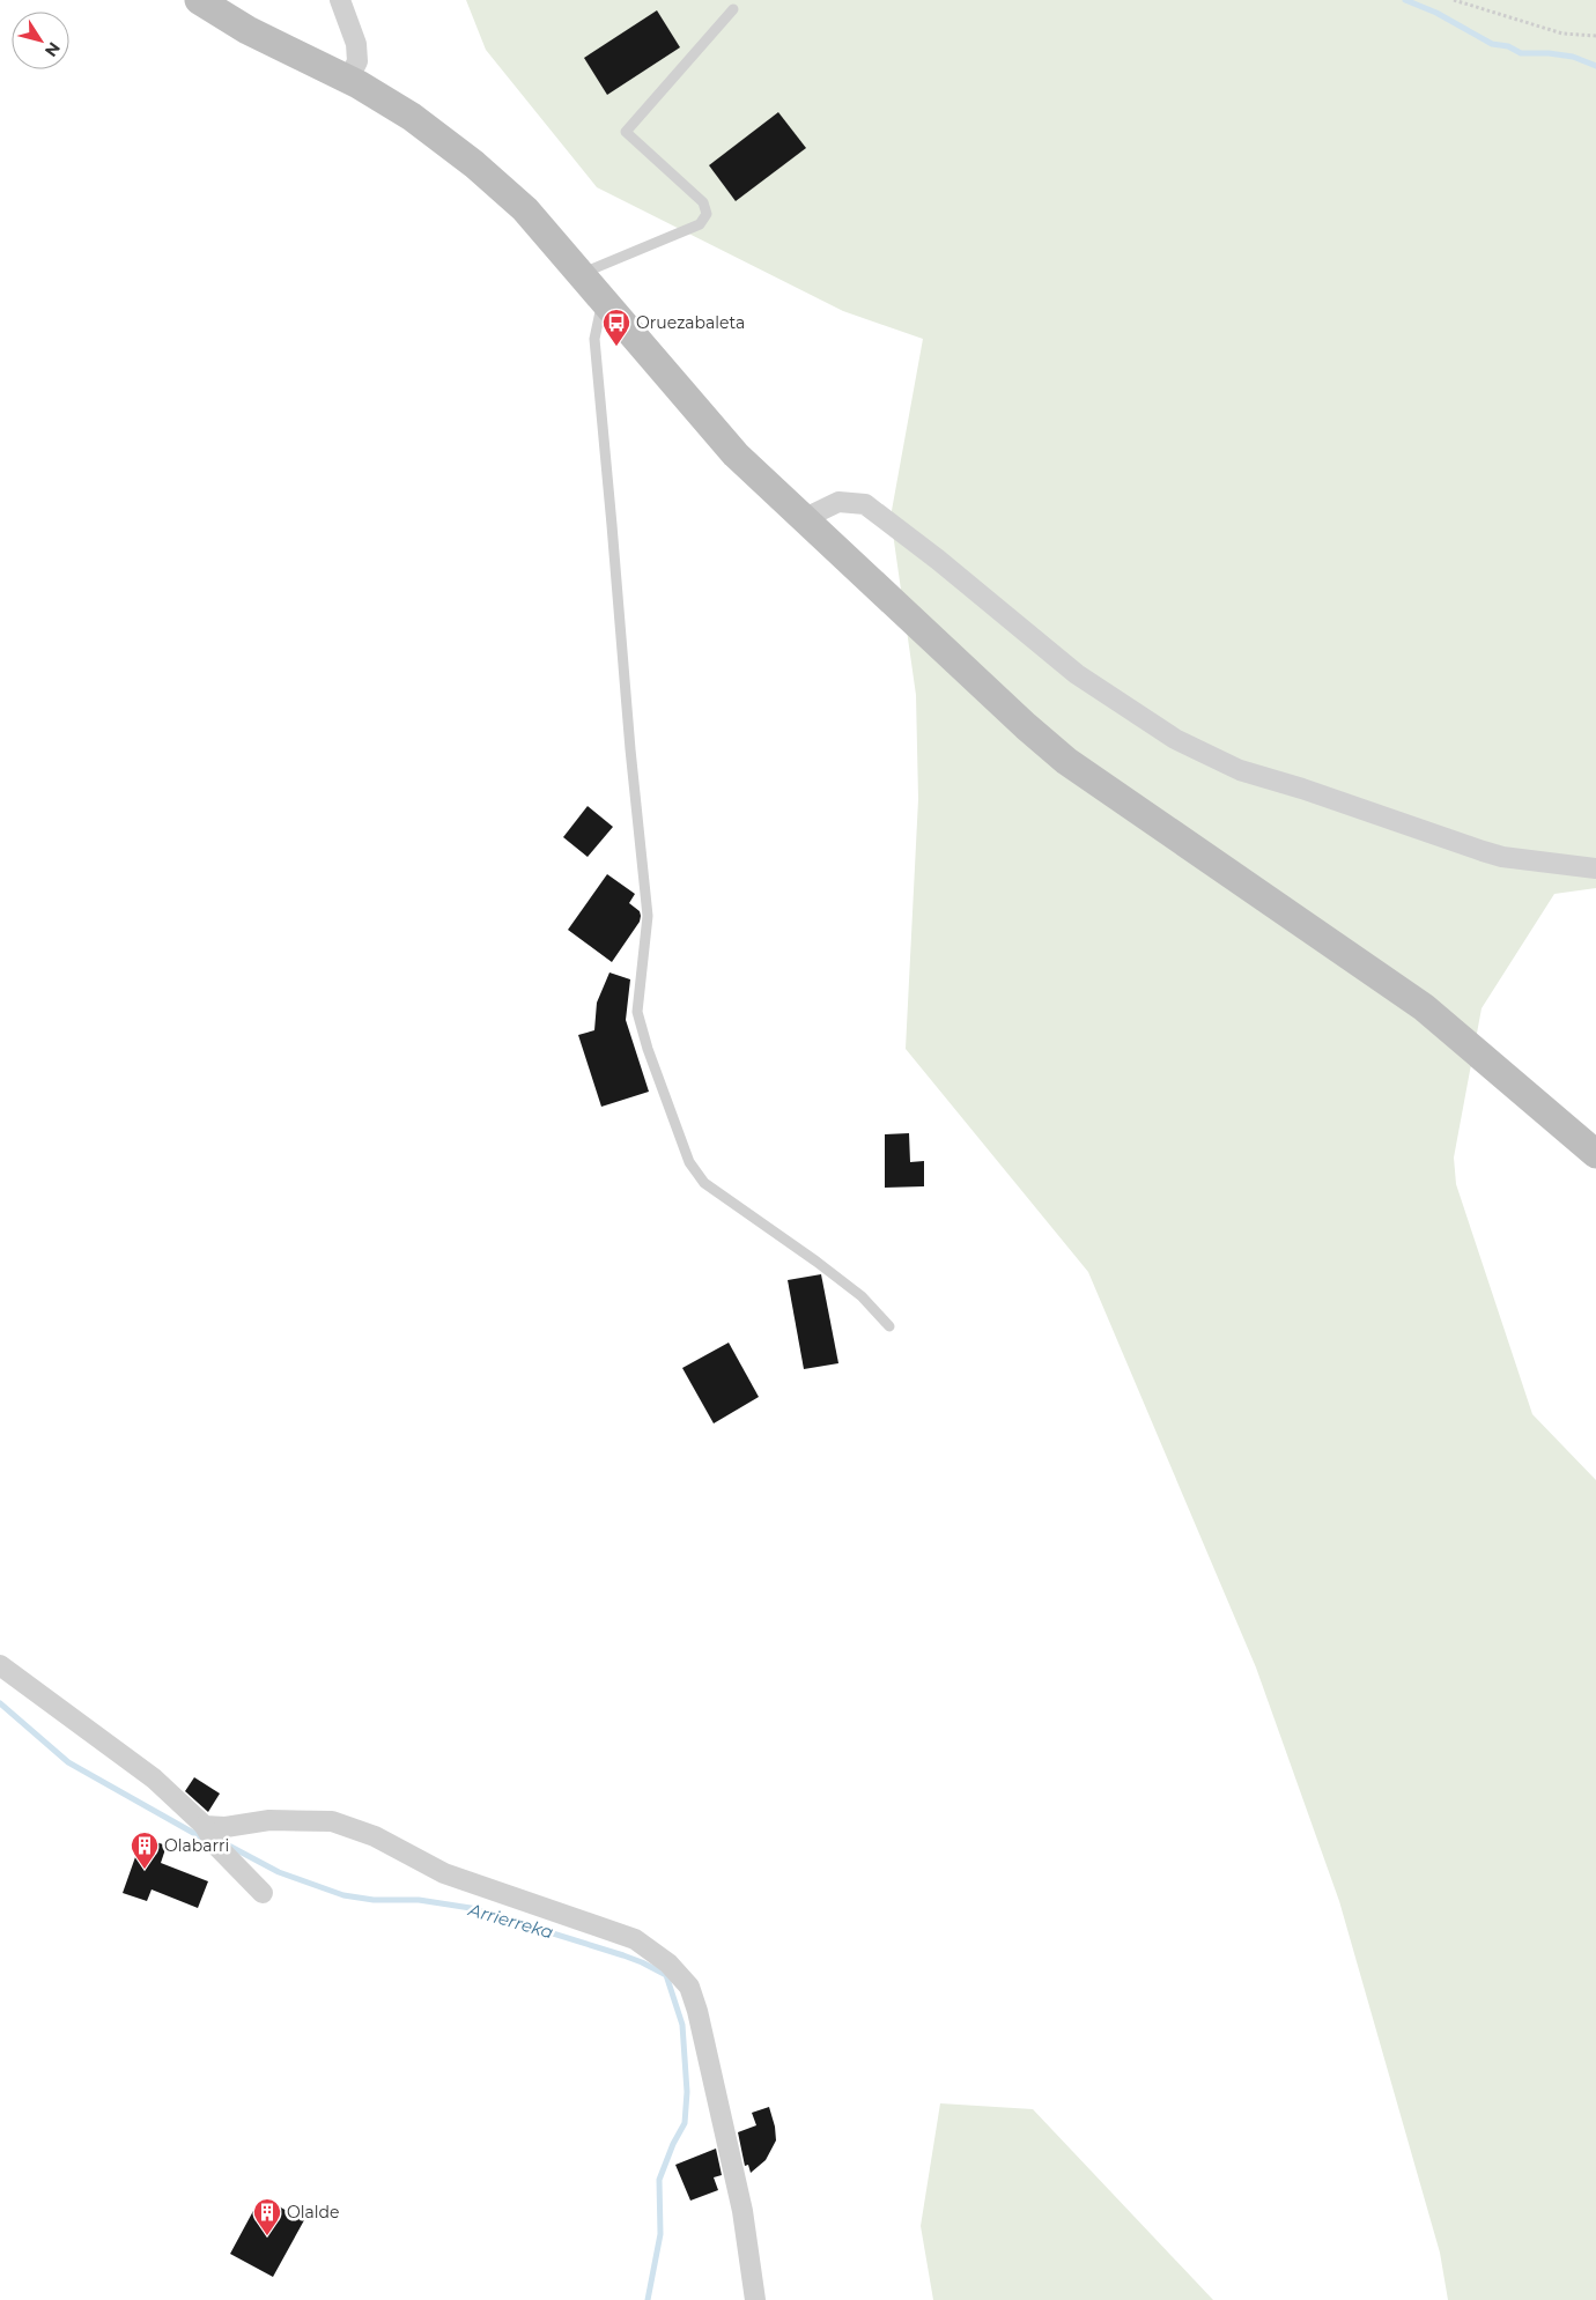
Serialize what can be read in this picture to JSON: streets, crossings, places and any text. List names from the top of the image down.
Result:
{
  "water": ["Arrierreka"],
  "places": {
    "bus stop": ["Oruezabaleta"],
    "building": ["Olabarri", "Olalde"]
  },
  "north": "bottom right"
}
